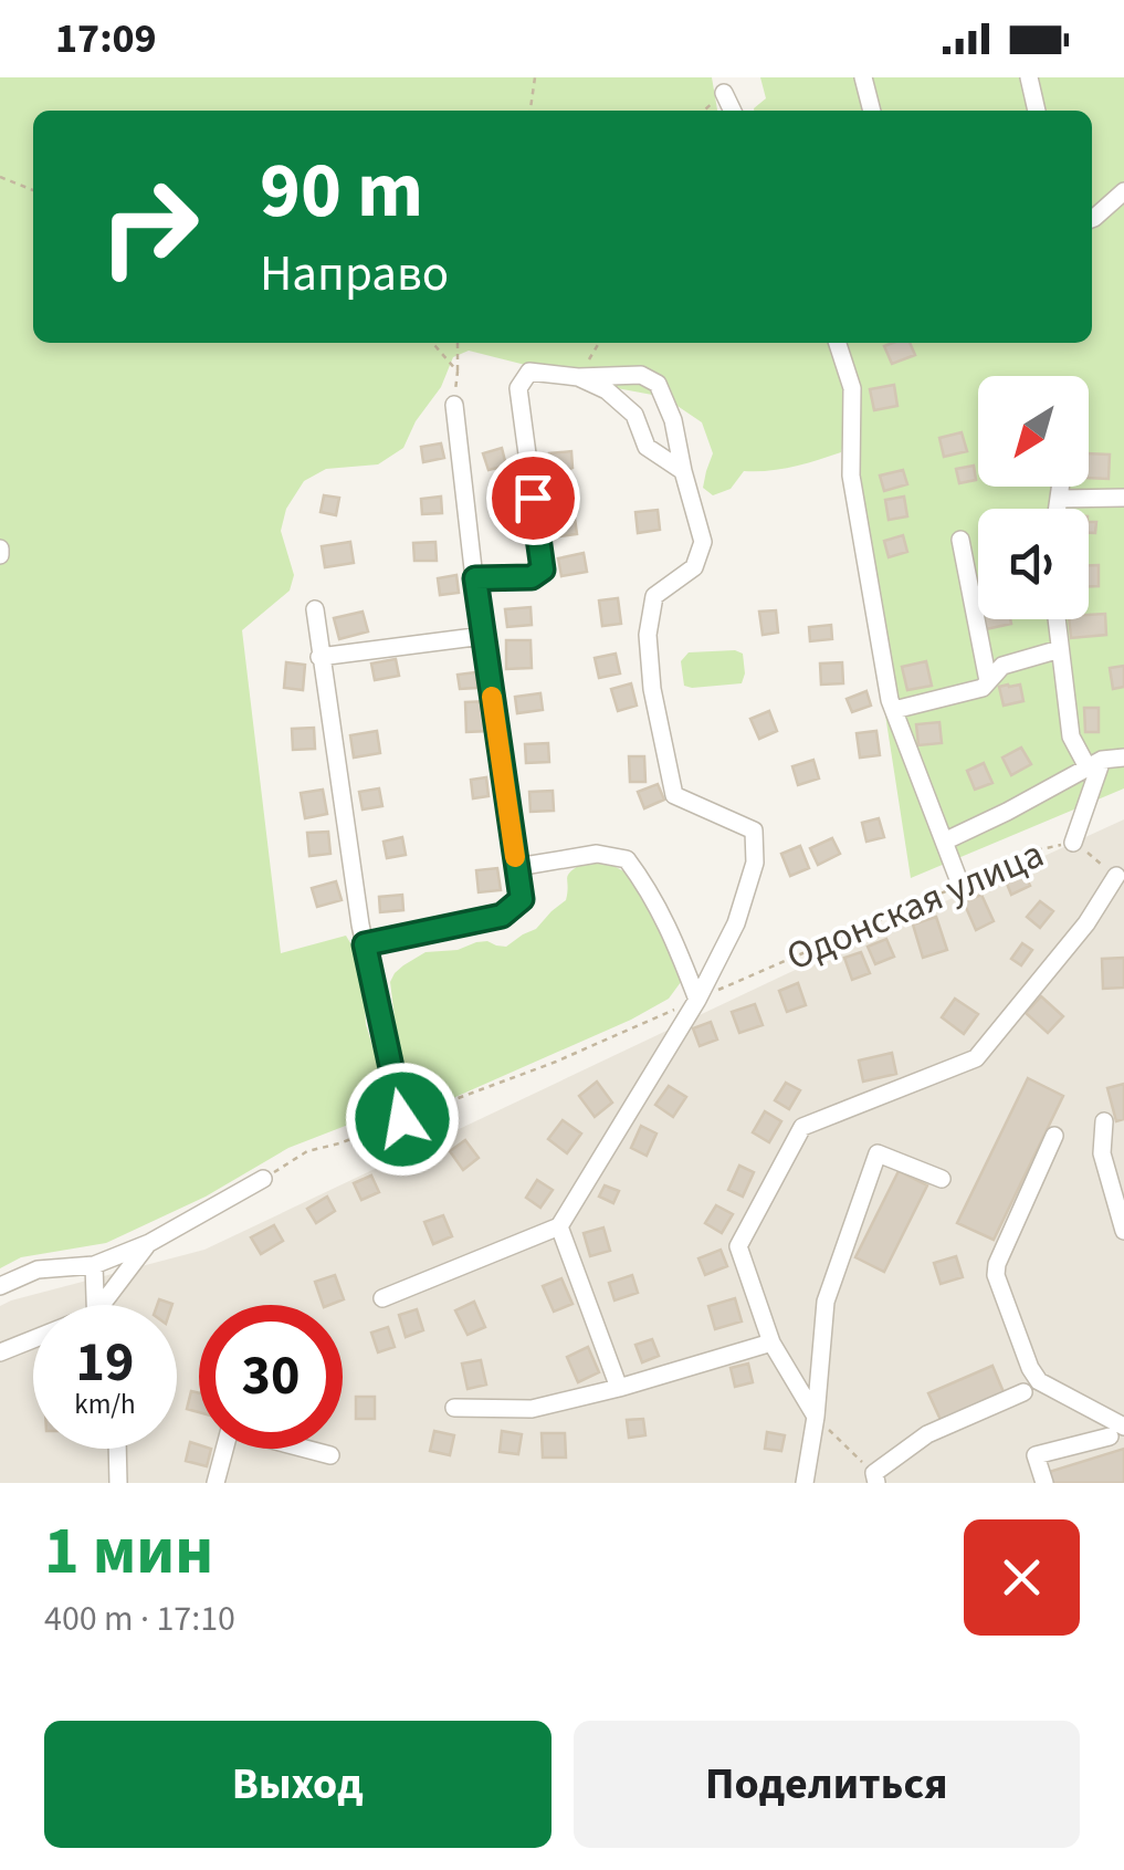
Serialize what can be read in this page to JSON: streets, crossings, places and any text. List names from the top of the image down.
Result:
{
  "streets": {
    "path": ["Одонская улица"]
  },
  "north": "bottom left",
  "page": {
    "status": "17:09",
    "turn": ["90 m", "Направо"],
    "speed": "19 km/h",
    "limit": "30",
    "heading": ["1 мин", "400 m · 17:10"],
    "buttons": ["Выход", "Поделиться"]
  }
}
